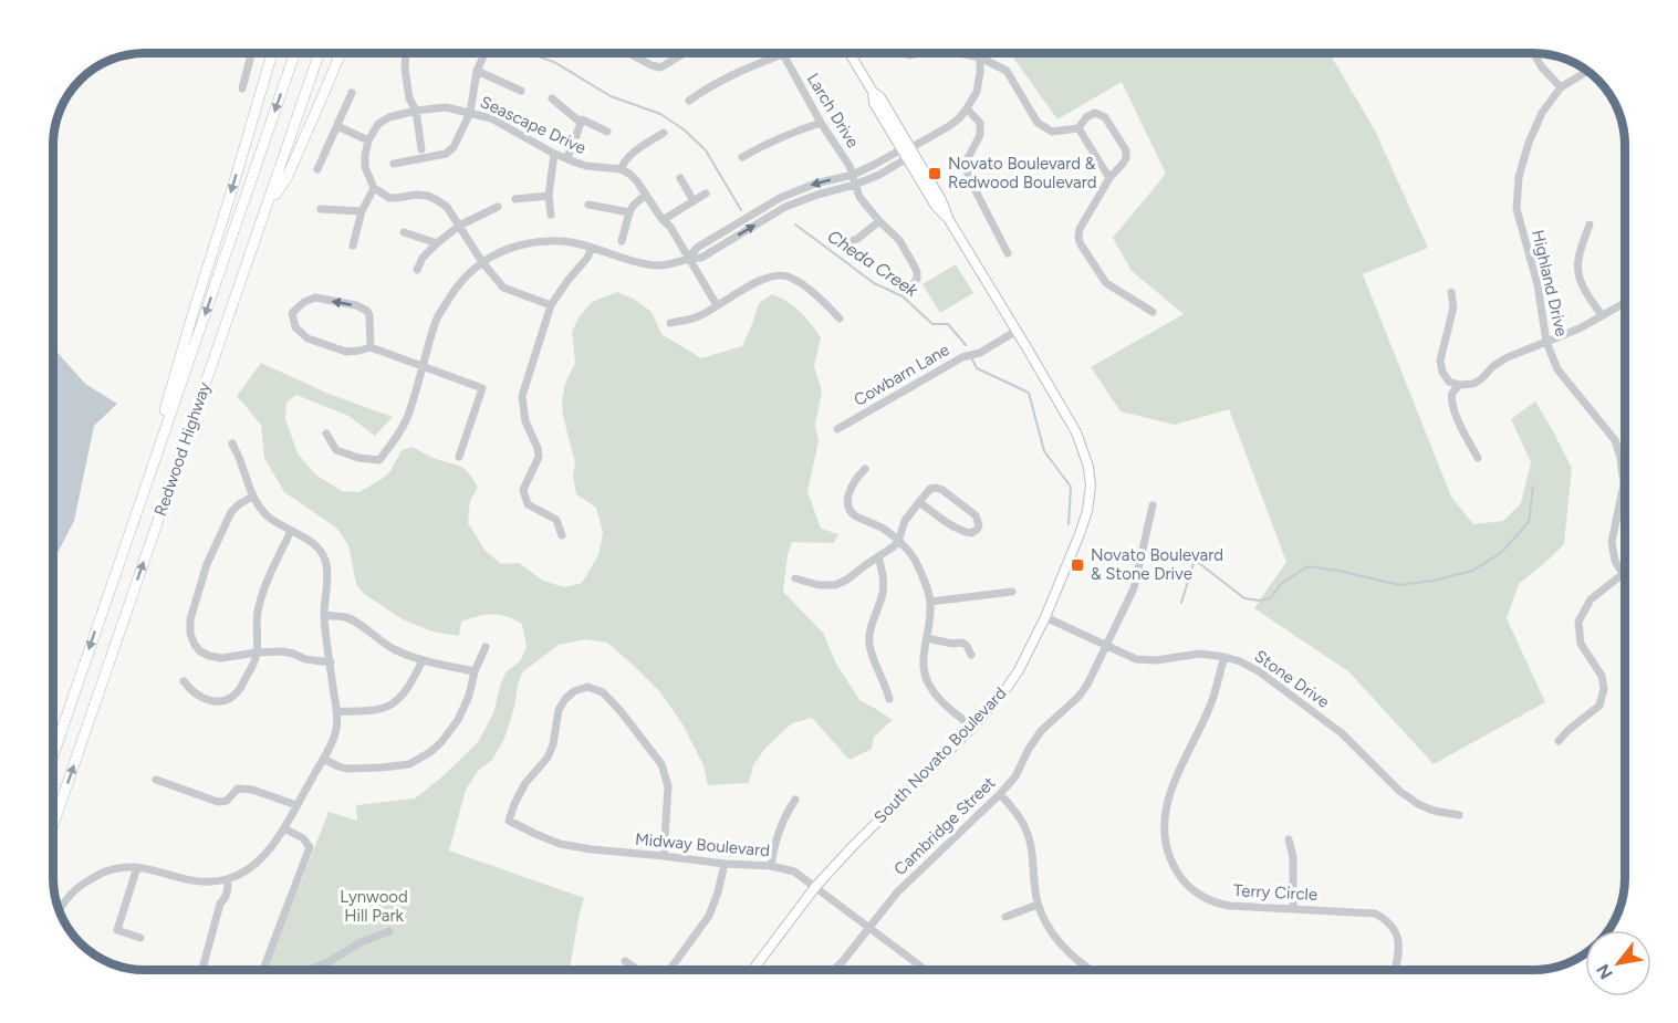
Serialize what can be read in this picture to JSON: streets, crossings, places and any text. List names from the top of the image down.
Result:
{
  "streets": {
    "highway": ["Redwood Highway"],
    "main road": ["South Novato Boulevard"],
    "street": [
      "Larch Drive",
      "Seascape Drive",
      "Highland Drive",
      "Cowbarn Lane",
      "Stone Drive",
      "Cambridge Street",
      "Midway Boulevard",
      "Terry Circle"
    ]
  },
  "crossings": [
    ["Cowbarn Lane", "South Novato Boulevard"],
    ["Stone Drive", "South Novato Boulevard"],
    ["Stone Drive", "Cambridge Street"],
    ["Stone Drive", "Terry Circle"],
    ["South Novato Boulevard", "Midway Boulevard"],
    ["Cambridge Street", "Midway Boulevard"]
  ],
  "water": ["Cheda Creek"],
  "parks": ["Lynwood Hill Park"],
  "places": {
    "transit": ["Novato Boulevard & Redwood Boulevard", "Novato Boulevard & Stone Drive"]
  },
  "north": "bottom left"
}
